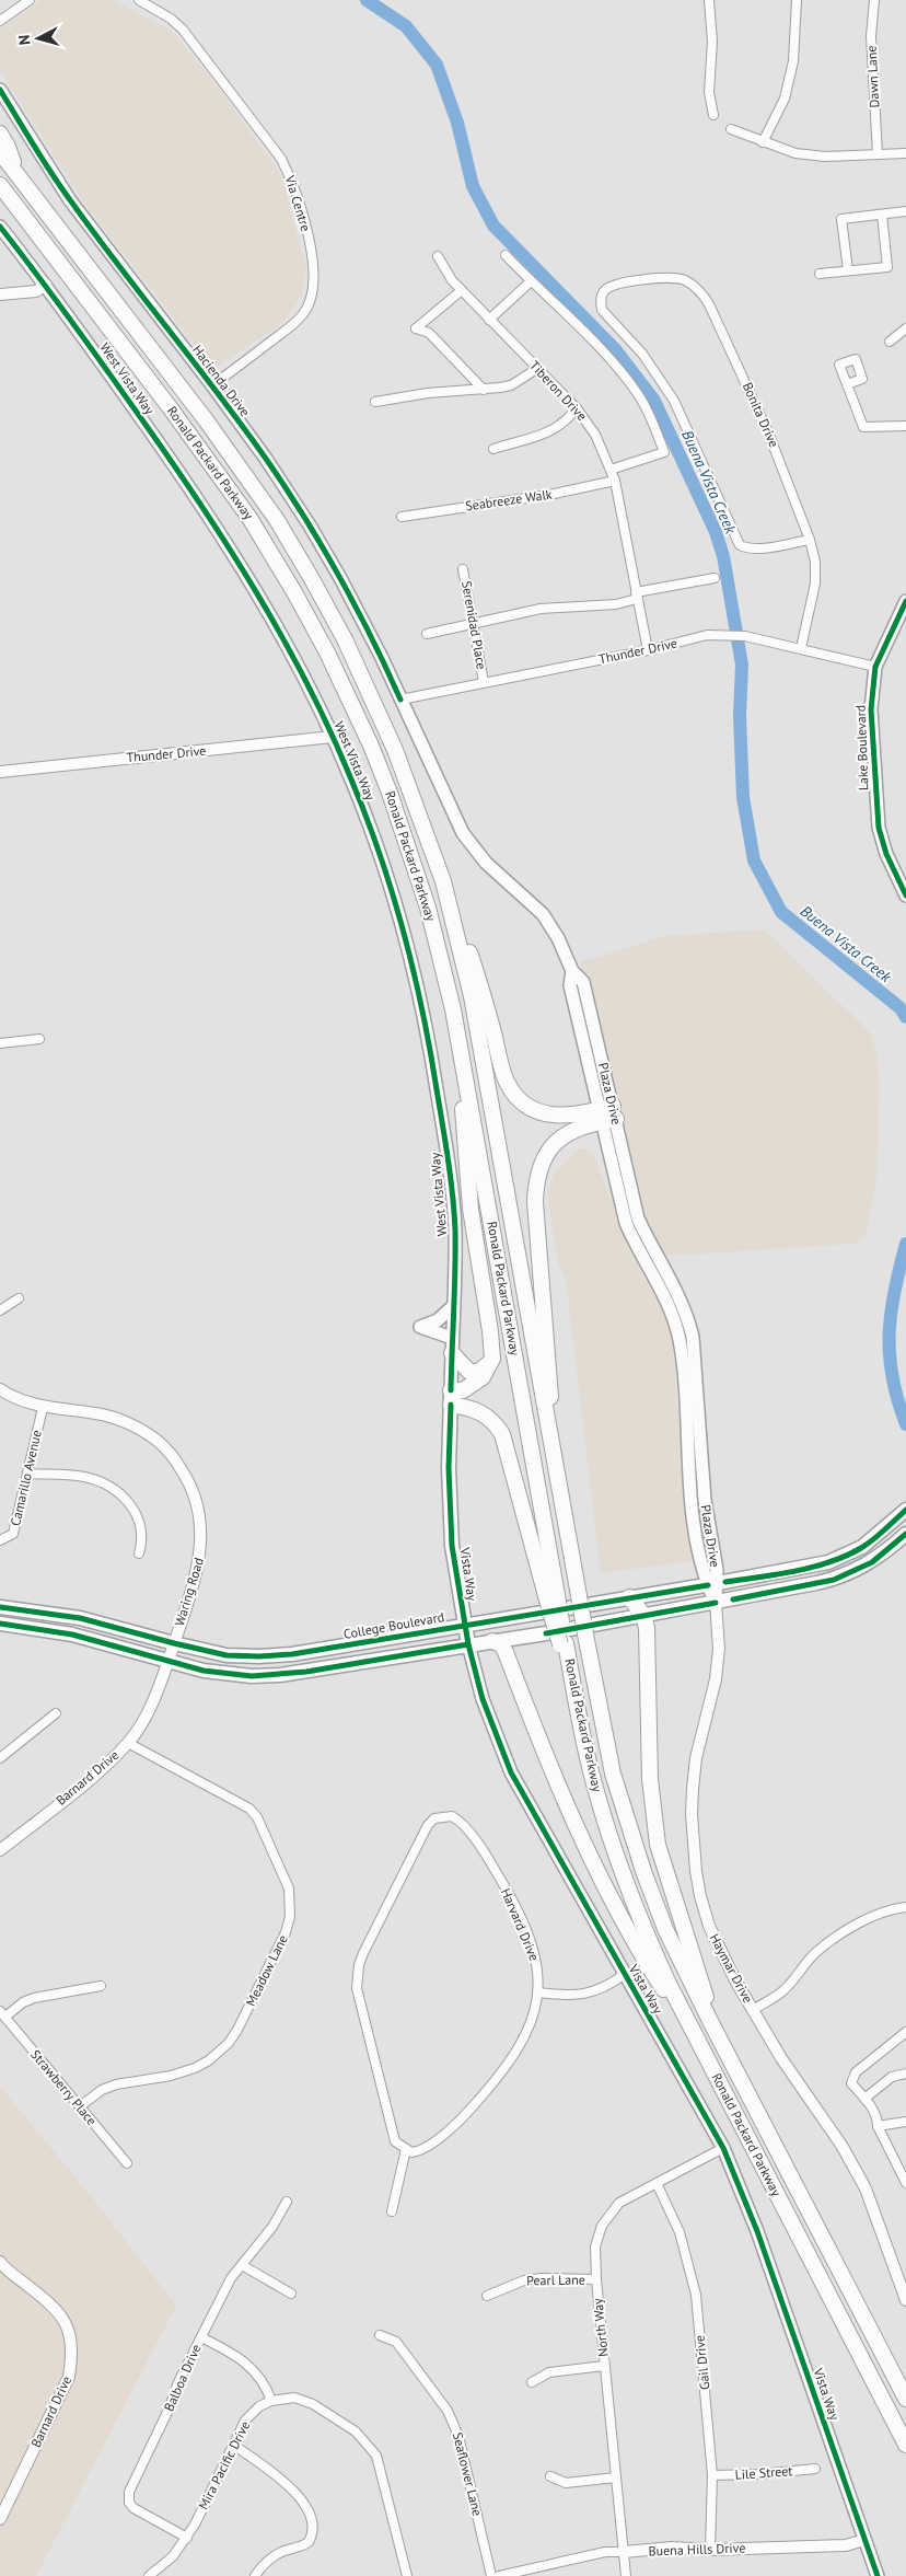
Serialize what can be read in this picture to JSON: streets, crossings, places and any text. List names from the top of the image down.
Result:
{
  "streets": {
    "highway": ["Ronald Packard Parkway"],
    "main road": [
      "West Vista Way",
      "Hacienda Drive",
      "Lake Boulevard",
      "Plaza Drive",
      "Vista Way",
      "College Boulevard"
    ],
    "street": [
      "Dawn Lane",
      "Via Centre",
      "Tiberon Drive",
      "Bonita Drive",
      "Seabreeze Walk",
      "Serenidad Place",
      "Thunder Drive",
      "Camarillo Avenue",
      "Waring Road",
      "Barnard Drive",
      "Harvard Drive",
      "Haymar Drive",
      "Meadow Lane",
      "Strawberry Place",
      "Pearl Lane",
      "North Way",
      "Gail Drive",
      "Balboa Drive",
      "Mira Pacific Drive",
      "Lile Street",
      "Seaflower Lane",
      "Buena Hills Drive"
    ]
  },
  "crossings": [
    ["Via Centre", "Hacienda Drive"],
    ["West Vista Way", "Thunder Drive"],
    ["West Vista Way", "Vista Way"],
    ["Hacienda Drive", "Thunder Drive"],
    ["Hacienda Drive", "Plaza Drive"],
    ["Tiberon Drive", "Seabreeze Walk"],
    ["Tiberon Drive", "Thunder Drive"],
    ["Bonita Drive", "Thunder Drive"],
    ["Serenidad Place", "Thunder Drive"],
    ["Thunder Drive", "Lake Boulevard"],
    ["Thunder Drive", "Plaza Drive"],
    ["Plaza Drive", "College Boulevard"],
    ["Plaza Drive", "Haymar Drive"],
    ["Camarillo Avenue", "Waring Road"],
    ["Vista Way", "College Boulevard"],
    ["Vista Way", "North Way"],
    ["Vista Way", "Buena Hills Drive"],
    ["Waring Road", "College Boulevard"],
    ["Waring Road", "Barnard Drive"],
    ["Barnard Drive", "Meadow Lane"],
    ["Meadow Lane", "Strawberry Place"],
    ["Pearl Lane", "North Way"],
    ["North Way", "Gail Drive"],
    ["North Way", "Buena Hills Drive"],
    ["Gail Drive", "Lile Street"],
    ["Gail Drive", "Buena Hills Drive"],
    ["Balboa Drive", "Mira Pacific Drive"]
  ],
  "water": ["Buena Vista Creek"],
  "north": "left"
}
